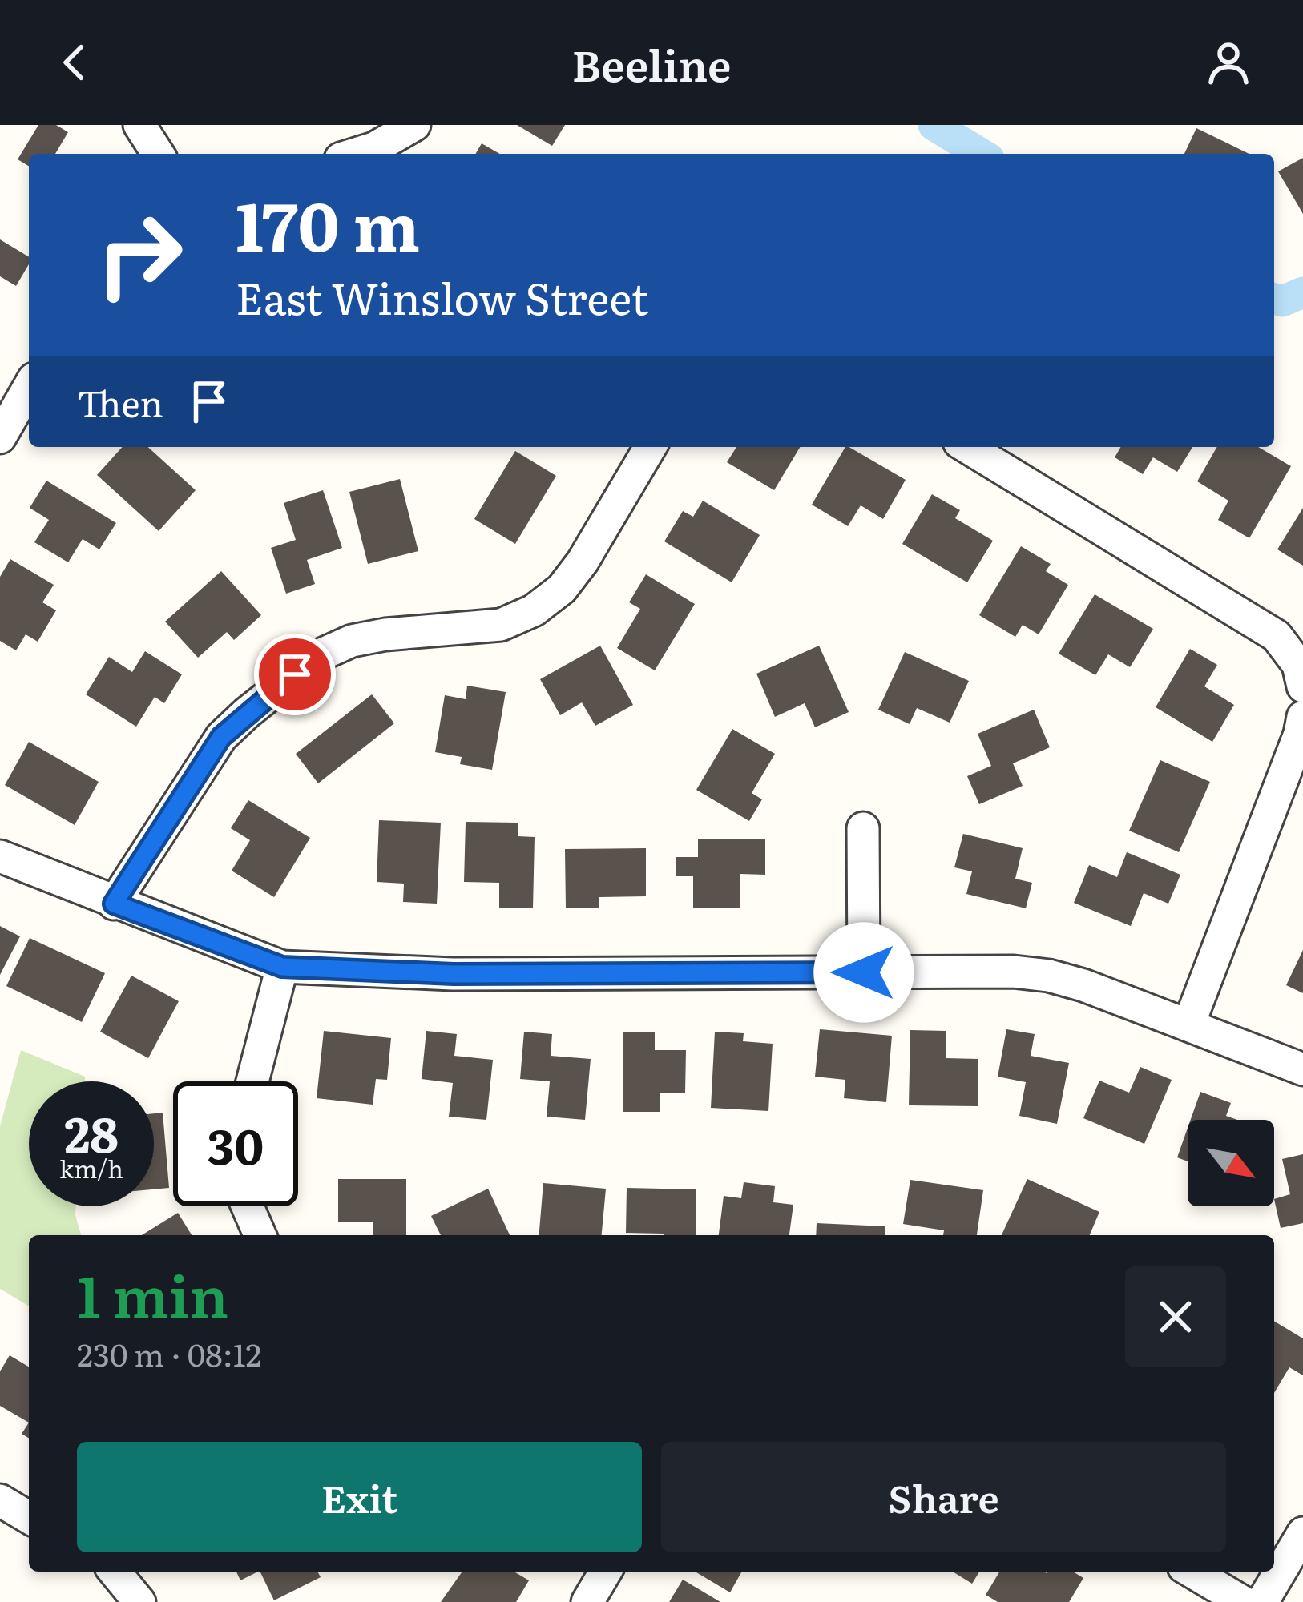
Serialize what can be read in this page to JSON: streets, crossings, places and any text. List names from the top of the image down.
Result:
{
  "north": "bottom right",
  "page": {
    "header": "Beeline",
    "turn": ["170 m", "East Winslow Street"],
    "then": "Then",
    "speed": "28 km/h",
    "limit": "30",
    "heading": ["1 min", "230 m · 08:12"],
    "buttons": ["Exit", "Share"]
  }
}
